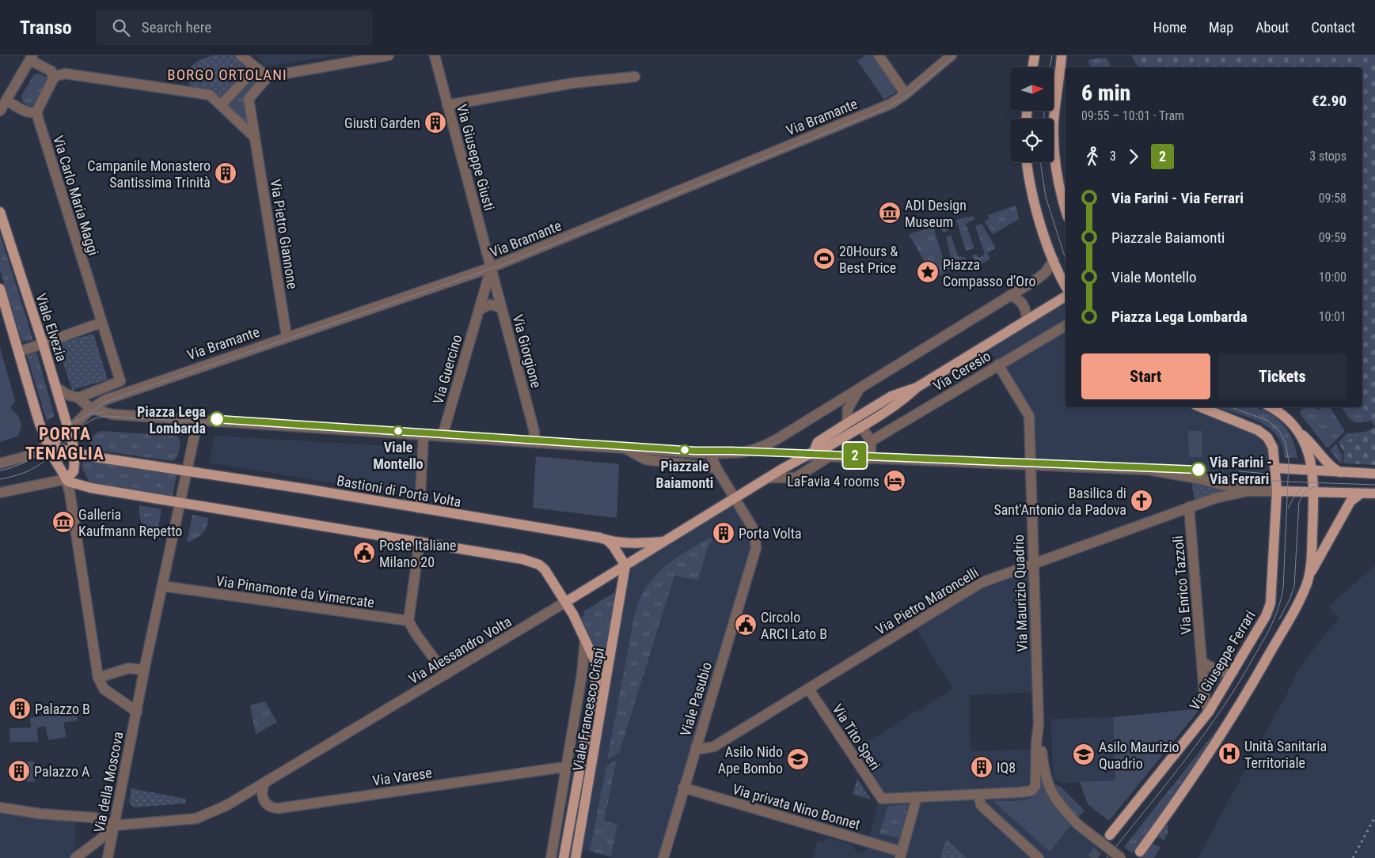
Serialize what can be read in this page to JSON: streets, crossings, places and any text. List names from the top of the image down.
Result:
{
  "streets": {
    "main road": [
      "Viale Elvezia",
      "Via Ceresio",
      "Bastioni di Porta Volta",
      "Via Alessandro Volta",
      "Via Giuseppe Ferrari",
      "Viale Francesco Crispi"
    ],
    "street": [
      "Via Bramante",
      "Via Giuseppe Giusti",
      "Via Carlo Maria Maggi",
      "Via Pietro Giannone",
      "Via Giorgione",
      "Via Guercino",
      "Via Enrico Tazzoli",
      "Via Pinamonte da Vimercate",
      "Via Maurizio Quadrio",
      "Via Pietro Maroncelli",
      "Viale Pasubio",
      "Via Tito Speri",
      "Via Varese",
      "Via della Moscova",
      "Via privata Nino Bonnet"
    ]
  },
  "crossings": [
    ["Via Bramante", "Via Giuseppe Giusti"],
    ["Via Bramante", "Via Pietro Giannone"],
    ["Via Bramante", "Viale Elvezia"],
    ["Via Bramante", "Via Giorgione"],
    ["Via Bramante", "Via Guercino"],
    ["Via Giuseppe Giusti", "Via Giorgione"],
    ["Via Giuseppe Giusti", "Via Guercino"],
    ["Viale Elvezia", "Bastioni di Porta Volta"],
    ["Via Giorgione", "Via Guercino"],
    ["Via Ceresio", "Via Maurizio Quadrio"],
    ["Bastioni di Porta Volta", "Via Alessandro Volta"],
    ["Bastioni di Porta Volta", "Via della Moscova"],
    ["Via Enrico Tazzoli", "Via Pietro Maroncelli"],
    ["Via Enrico Tazzoli", "Via Giuseppe Ferrari"],
    ["Via Pinamonte da Vimercate", "Via della Moscova"],
    ["Via Maurizio Quadrio", "Via Pietro Maroncelli"],
    ["Via Pietro Maroncelli", "Viale Pasubio"],
    ["Via Pietro Maroncelli", "Via Tito Speri"],
    ["Via Alessandro Volta", "Viale Pasubio"],
    ["Via Alessandro Volta", "Viale Francesco Crispi"],
    ["Via Alessandro Volta", "Via Varese"],
    ["Via Alessandro Volta", "Via della Moscova"],
    ["Viale Pasubio", "Via privata Nino Bonnet"],
    ["Viale Francesco Crispi", "Via Varese"]
  ],
  "districts": ["BORGO ORTOLANI", "PORTA TENAGLIA"],
  "places": {
    "building": [
      "Giusti Garden",
      "Campanile Monastero Santissima Trinità",
      "Porta Volta",
      "Palazzo B",
      "IQ8",
      "Palazzo A"
    ],
    "museum": ["ADI Design Museum", "Galleria Kaufmann Repetto"],
    "sports": ["20Hours & Best Price"],
    "place": ["Piazza Compasso d’Oro"],
    "other": [
      "Piazza Lega Lombarda",
      "Viale Montello",
      "Piazzale Baiamonti",
      "Via Farini - Via Ferrari"
    ],
    "hotel": ["LaFavia 4 rooms"],
    "church": ["Basilica di Sant'Antonio da Padova"],
    "public building": ["Poste Italiane Milano 20", "Circolo ARCI Lato B"],
    "hospital": ["Unità Sanitaria Territoriale"],
    "school or university": ["Asilo Maurizio Quadrio", "Asilo Nido Ape Bombo"]
  },
  "lines": ["tram line 2"],
  "north": "right",
  "page": {
    "header": "Transo",
    "search": "Search here",
    "nav": [
      "Home",
      "Map",
      "About",
      "Contact"
    ],
    "on_map": "2",
    "heading": ["6 min", "09:55 – 10:01 · Tram", "€2.90"],
    "legs": ["3", "2", "3 stops"],
    "list": [
      {
        "name": "Via Farini - Via Ferrari",
        "value": "09:58"
      },
      {
        "name": "Piazzale Baiamonti",
        "value": "09:59"
      },
      {
        "name": "Viale Montello",
        "value": "10:00"
      },
      {
        "name": "Piazza Lega Lombarda",
        "value": "10:01"
      }
    ],
    "buttons": ["Start", "Tickets"]
  }
}
